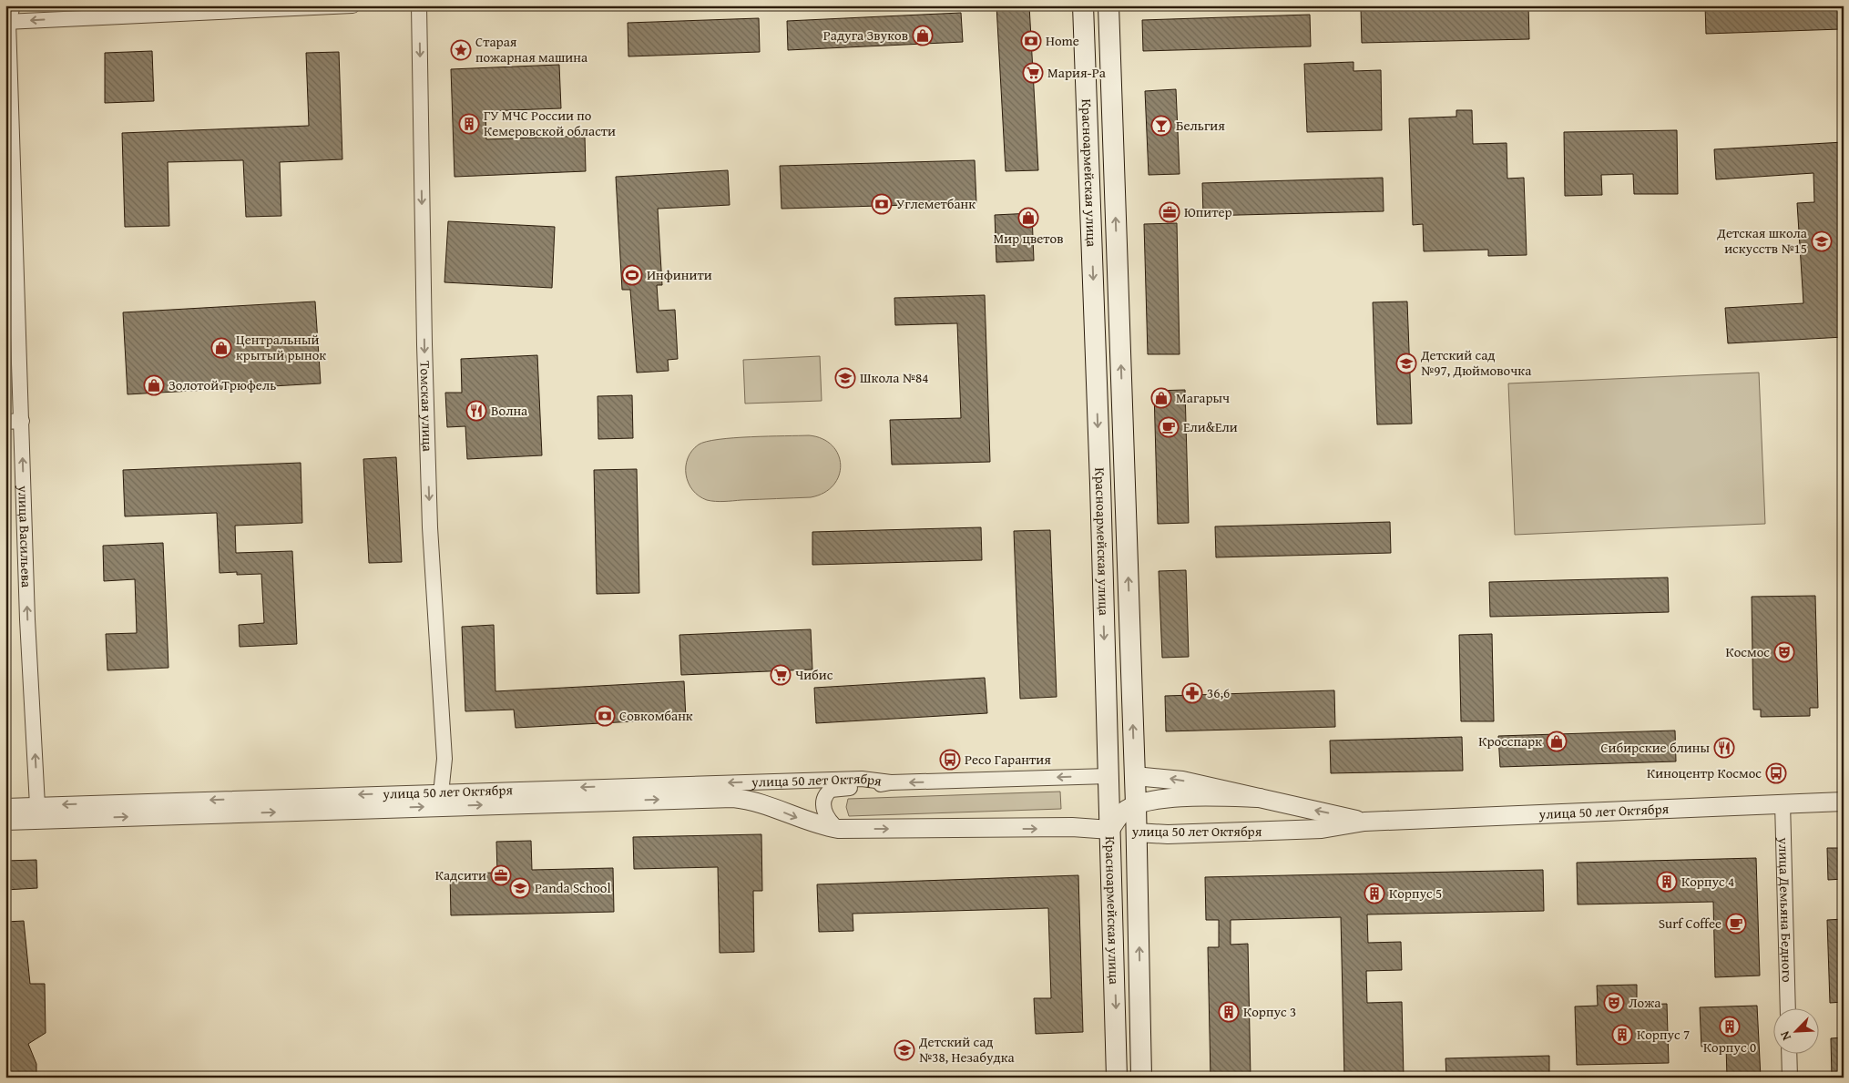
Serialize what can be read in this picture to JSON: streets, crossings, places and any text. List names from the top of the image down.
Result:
{
  "streets": {
    "main road": ["Красноармейская улица", "улица 50 лет Октября"],
    "street": ["Томская улица", "улица Васильева", "улица Демьяна Бедного"]
  },
  "crossings": [
    ["Красноармейская улица", "улица 50 лет Октября"],
    ["Томская улица", "улица 50 лет Октября"],
    ["улица Васильева", "улица 50 лет Октября"],
    ["улица 50 лет Октября", "улица Демьяна Бедного"]
  ],
  "one_way": ["Томская улица", "улица Васильева"],
  "places": {
    "shop": [
      "Радуга Звуков",
      "Мир цветов",
      "Центральный крытый рынок",
      "Золотой Трюфель",
      "Магарыч",
      "Кросспарк"
    ],
    "bank": ["Home", "Углеметбанк", "Совкомбанк"],
    "place": ["Старая пожарная машина"],
    "supermarket": ["Мария-Ра", "Чибис"],
    "building": [
      "ГУ МЧС России по Кемеровской области",
      "Корпус 4",
      "Корпус 5",
      "Корпус 3",
      "Корпус 0",
      "Корпус 7"
    ],
    "bar": ["Бельгия"],
    "office": ["Юпитер", "Кадсити"],
    "school or university": [
      "Детская школа искусств №15",
      "Детский сад №97, Дюймовочка",
      "Школа №84",
      "Panda School",
      "Детский сад №38, Незабудка"
    ],
    "sports": ["Инфинити"],
    "restaurant": ["Волна", "Сибирские блины"],
    "cafe": ["Ели&Ели", "Surf Coffee"],
    "theatre": ["Космос", "Ложа"],
    "pharmacy": ["36,6"],
    "bus stop": ["Ресо Гарантия", "Киноцентр Космос"]
  },
  "north": "bottom left"
}
